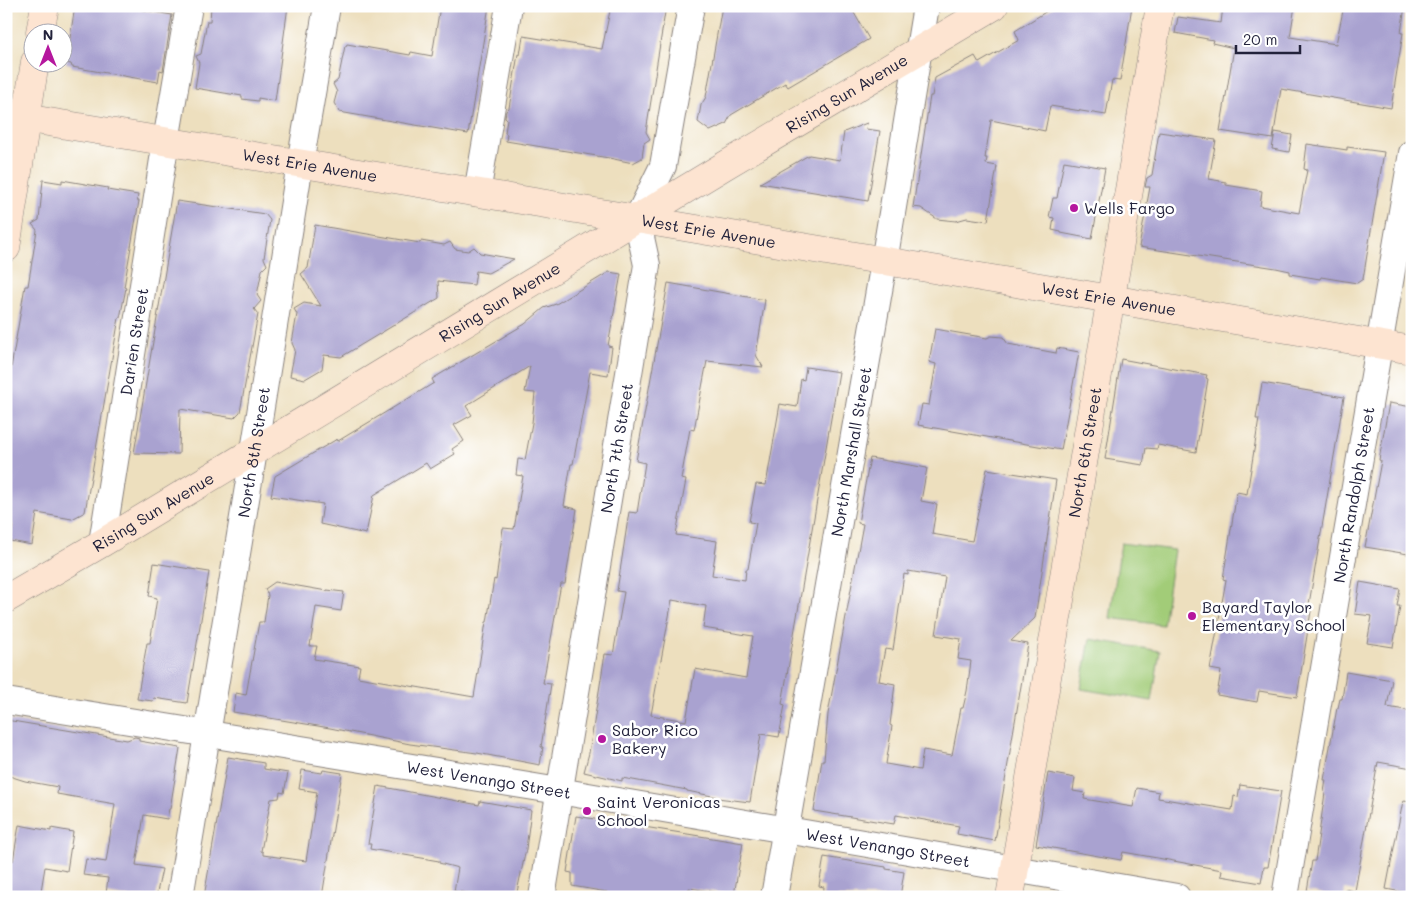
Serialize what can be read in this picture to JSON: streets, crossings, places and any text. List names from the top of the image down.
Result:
{
  "streets": {
    "street": [
      "Rising Sun Avenue",
      "West Erie Avenue",
      "Darien Street",
      "North 7th Street",
      "North 6th Street",
      "North 8th Street",
      "North Marshall Street",
      "North Randolph Street",
      "West Venango Street"
    ]
  },
  "crossings": [
    ["Rising Sun Avenue", "West Erie Avenue"],
    ["Rising Sun Avenue", "Darien Street"],
    ["Rising Sun Avenue", "North 7th Street"],
    ["Rising Sun Avenue", "North 8th Street"],
    ["Rising Sun Avenue", "North Marshall Street"],
    ["West Erie Avenue", "Darien Street"],
    ["West Erie Avenue", "North 7th Street"],
    ["West Erie Avenue", "North 6th Street"],
    ["West Erie Avenue", "North 8th Street"],
    ["West Erie Avenue", "North Marshall Street"],
    ["West Erie Avenue", "North Randolph Street"],
    ["North 7th Street", "West Venango Street"],
    ["North 6th Street", "West Venango Street"],
    ["North 8th Street", "West Venango Street"],
    ["North Marshall Street", "West Venango Street"]
  ],
  "places": [
    "Wells Fargo",
    "Bayard Taylor Elementary School",
    "Sabor Rico Bakery",
    "Saint Veronicas School"
  ],
  "scale_bar": "20 m",
  "north": "top"
}
